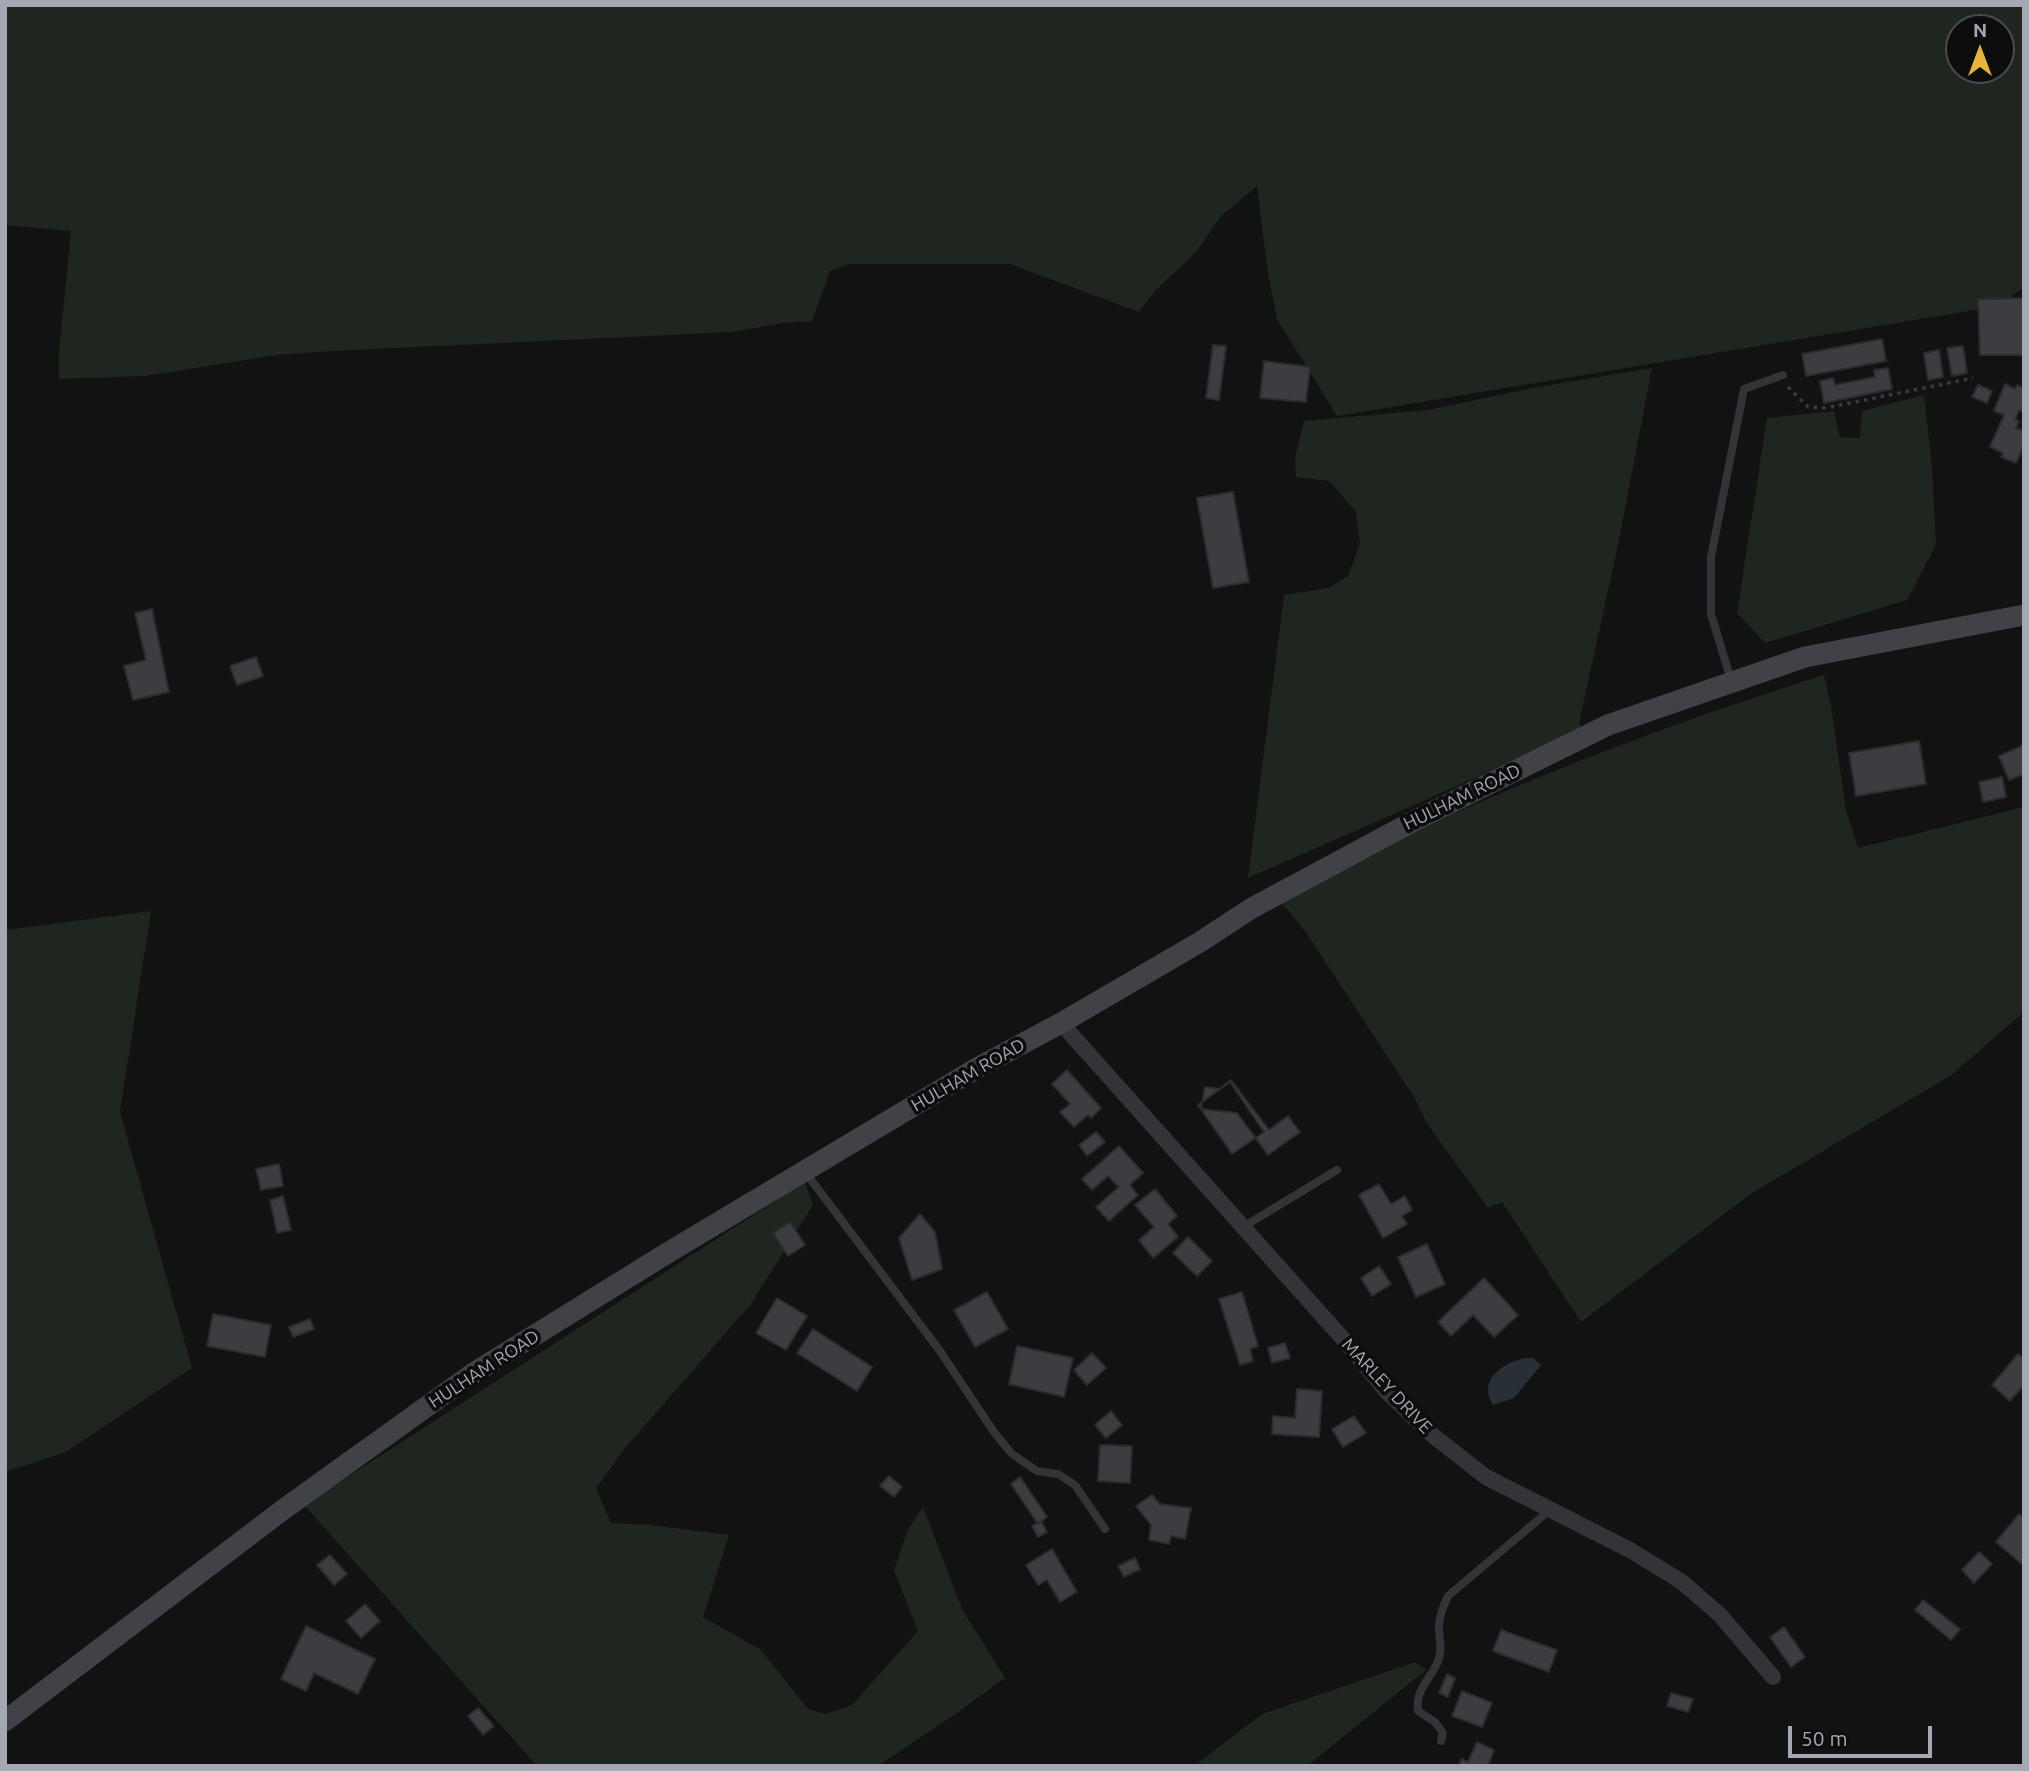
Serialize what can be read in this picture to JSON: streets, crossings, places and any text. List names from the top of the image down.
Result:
{
  "streets": {
    "street": ["HULHAM ROAD", "MARLEY DRIVE"]
  },
  "crossings": [
    ["HULHAM ROAD", "MARLEY DRIVE"]
  ],
  "scale_bar": "50 m",
  "north": "top"
}
